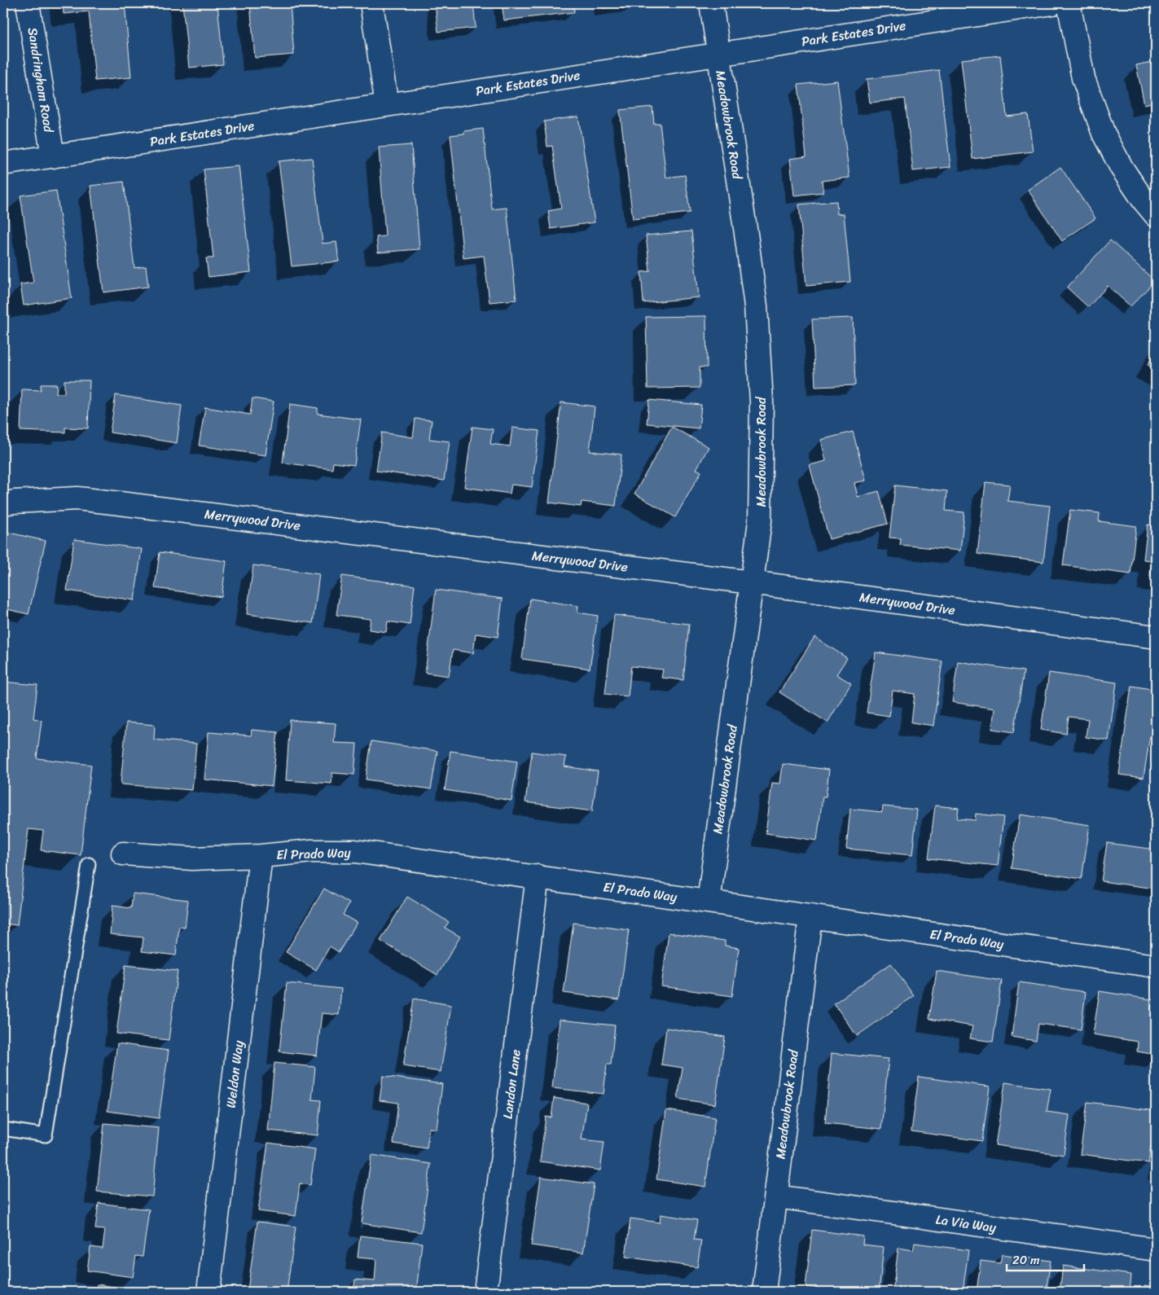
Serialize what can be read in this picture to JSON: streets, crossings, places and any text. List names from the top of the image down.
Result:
{
  "streets": {
    "street": [
      "Park Estates Drive",
      "Sandringham Road",
      "Meadowbrook Road",
      "Merrywood Drive",
      "El Prado Way",
      "Weldon Way",
      "Landon Lane",
      "La Via Way"
    ]
  },
  "crossings": [
    ["Park Estates Drive", "Sandringham Road"],
    ["Park Estates Drive", "Meadowbrook Road"],
    ["Meadowbrook Road", "Merrywood Drive"],
    ["Meadowbrook Road", "El Prado Way"],
    ["Meadowbrook Road", "La Via Way"],
    ["El Prado Way", "Weldon Way"],
    ["El Prado Way", "Landon Lane"]
  ],
  "scale_bar": "20 m"
}
